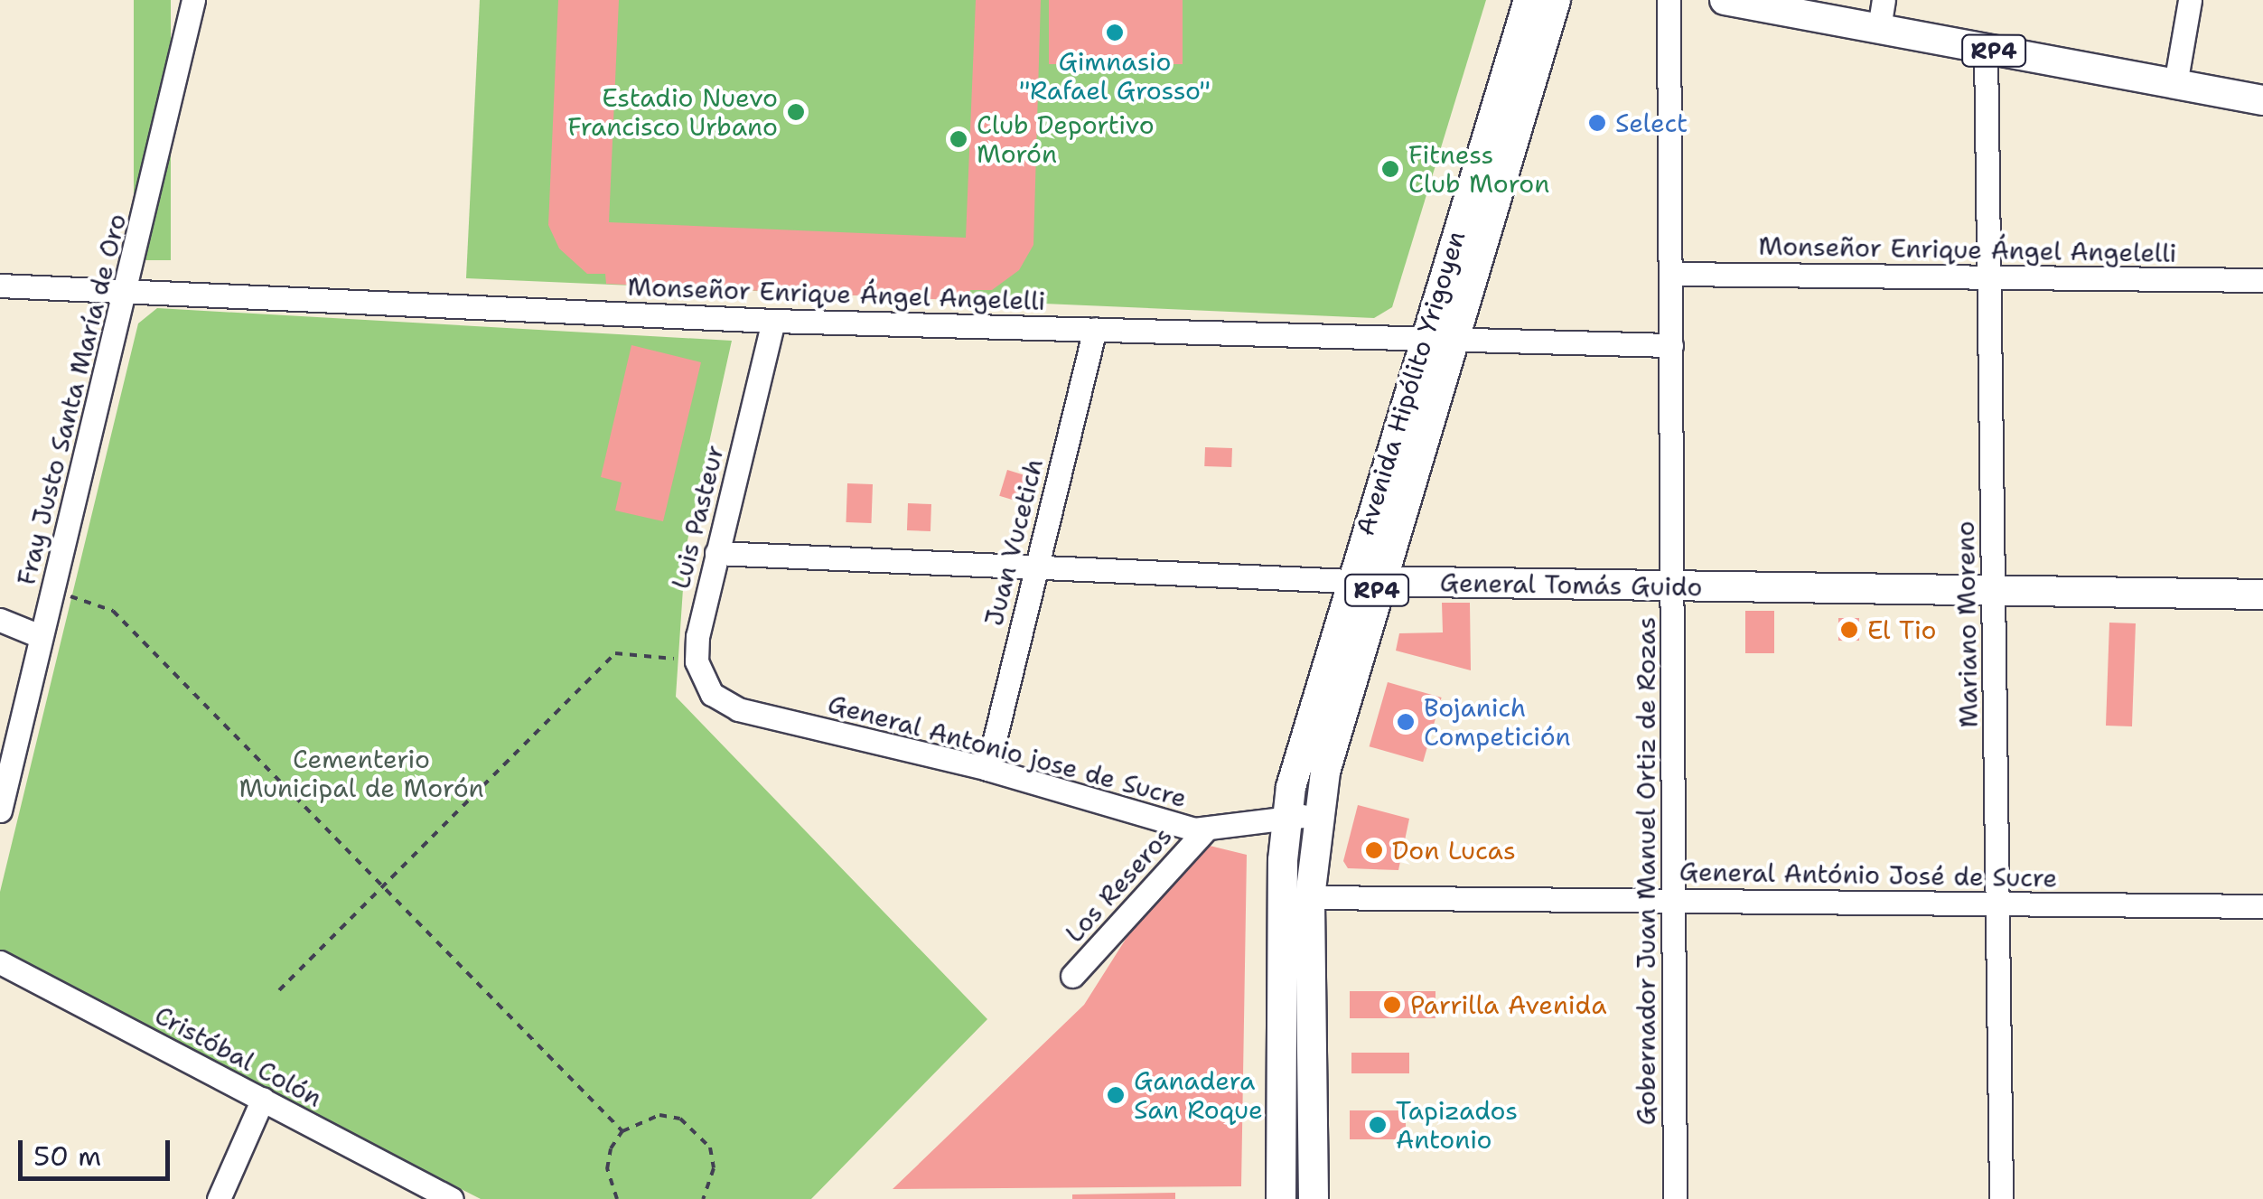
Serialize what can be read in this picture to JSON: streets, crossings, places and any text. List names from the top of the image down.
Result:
{
  "streets": {
    "main road": ["RP4", "Avenida Hipólito Yrigoyen", "General Tomás Guido"],
    "street": [
      "Monseñor Enrique Ángel Angelelli",
      "Fray Justo Santa María de Oro",
      "Luis Pasteur",
      "Juan Vucetich",
      "Mariano Moreno",
      "General Antonio jose de Sucre",
      "Gobernador Juan Manuel Ortiz de Rozas",
      "General António José de Sucre",
      "Los Reseros",
      "Cristóbal Colón"
    ]
  },
  "crossings": [
    ["RP4", "Mariano Moreno"],
    ["Monseñor Enrique Ángel Angelelli", "Avenida Hipólito Yrigoyen"],
    ["Monseñor Enrique Ángel Angelelli", "Fray Justo Santa María de Oro"],
    ["Monseñor Enrique Ángel Angelelli", "Luis Pasteur"],
    ["Monseñor Enrique Ángel Angelelli", "Juan Vucetich"],
    ["Monseñor Enrique Ángel Angelelli", "Mariano Moreno"],
    ["Monseñor Enrique Ángel Angelelli", "Gobernador Juan Manuel Ortiz de Rozas"],
    ["Avenida Hipólito Yrigoyen", "General Tomás Guido"],
    ["Avenida Hipólito Yrigoyen", "General Antonio jose de Sucre"],
    ["Avenida Hipólito Yrigoyen", "General António José de Sucre"],
    ["Luis Pasteur", "General Tomás Guido"],
    ["Luis Pasteur", "General Antonio jose de Sucre"],
    ["Juan Vucetich", "General Tomás Guido"],
    ["Juan Vucetich", "General Antonio jose de Sucre"],
    ["General Tomás Guido", "Mariano Moreno"],
    ["General Tomás Guido", "Gobernador Juan Manuel Ortiz de Rozas"],
    ["Mariano Moreno", "General António José de Sucre"],
    ["General Antonio jose de Sucre", "Los Reseros"],
    ["Gobernador Juan Manuel Ortiz de Rozas", "General António José de Sucre"]
  ],
  "parks": ["Cementerio Municipal de Morón"],
  "places": [
    "Gimnasio \"Rafael Grosso\"",
    "Estadio Nuevo Francisco Urbano",
    "Select",
    "Club Deportivo Morón",
    "Fitness Club Moron",
    "El Tio",
    "Bojanich Competición",
    "Don Lucas",
    "Parrilla Avenida",
    "Ganadera San Roque",
    "Tapizados Antonio"
  ],
  "scale_bar": "50 m"
}
